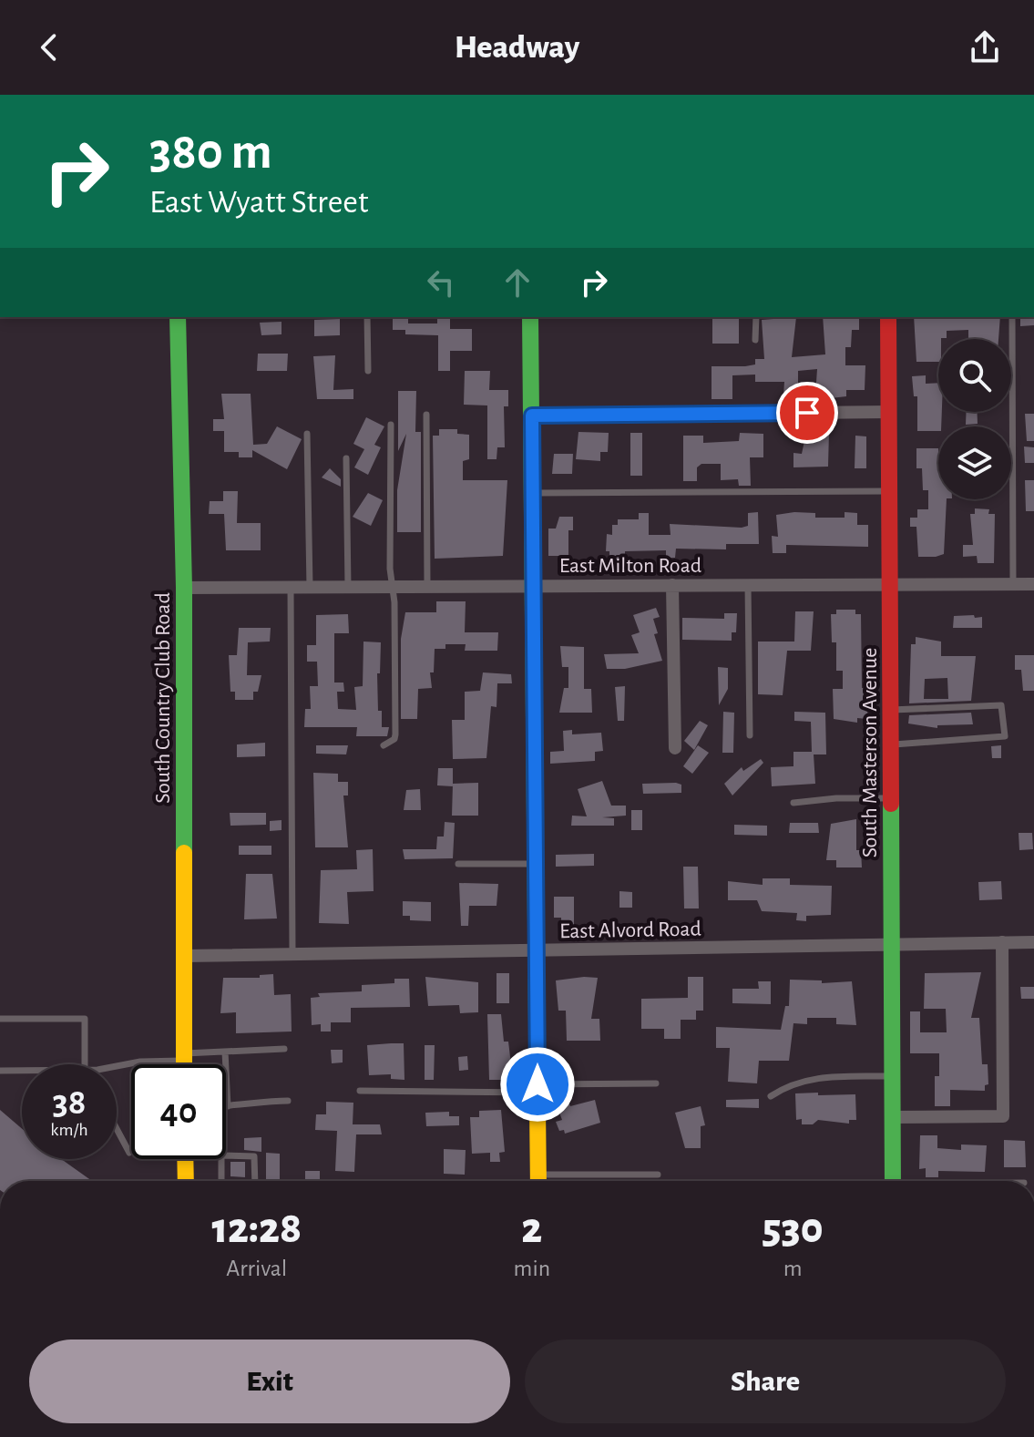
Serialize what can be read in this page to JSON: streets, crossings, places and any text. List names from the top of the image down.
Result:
{
  "streets": {
    "street": [
      "East Milton Road",
      "South Country Club Road",
      "South Masterson Avenue",
      "East Alvord Road"
    ]
  },
  "crossings": [
    ["East Milton Road", "South Country Club Road"],
    ["East Milton Road", "South Masterson Avenue"],
    ["South Country Club Road", "East Alvord Road"],
    ["South Masterson Avenue", "East Alvord Road"]
  ],
  "page": {
    "header": "Headway",
    "turn": ["380 m", "East Wyatt Street"],
    "speed": "38 km/h",
    "limit": "40",
    "eta": [
      "12:28",
      "Arrival",
      "2",
      "min",
      "530",
      "m"
    ],
    "buttons": ["Exit", "Share"]
  }
}
